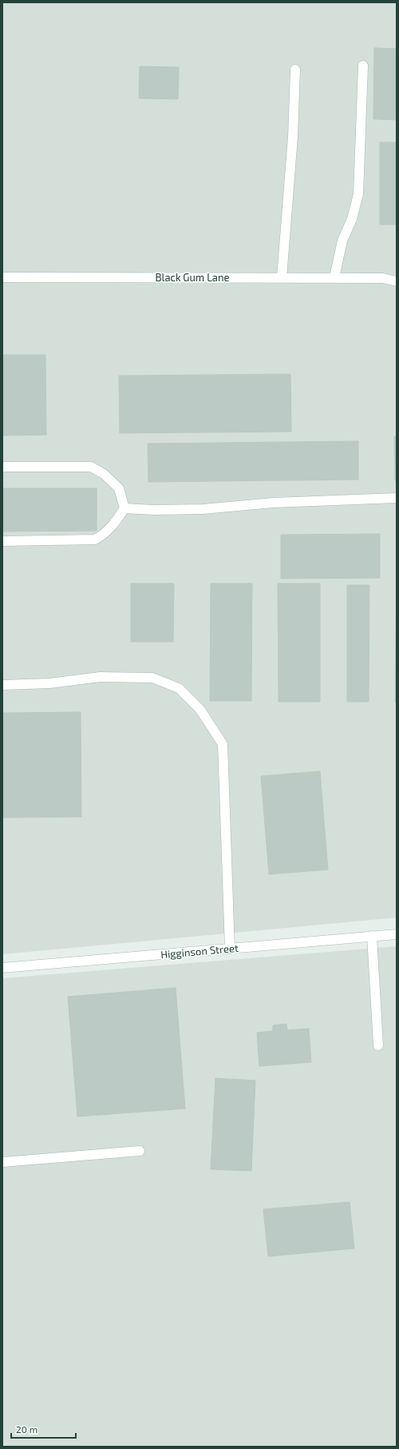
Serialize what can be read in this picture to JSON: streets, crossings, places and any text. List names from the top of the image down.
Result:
{
  "streets": {
    "street": ["Black Gum Lane", "Higginson Street"]
  },
  "scale_bar": "20 m"
}
